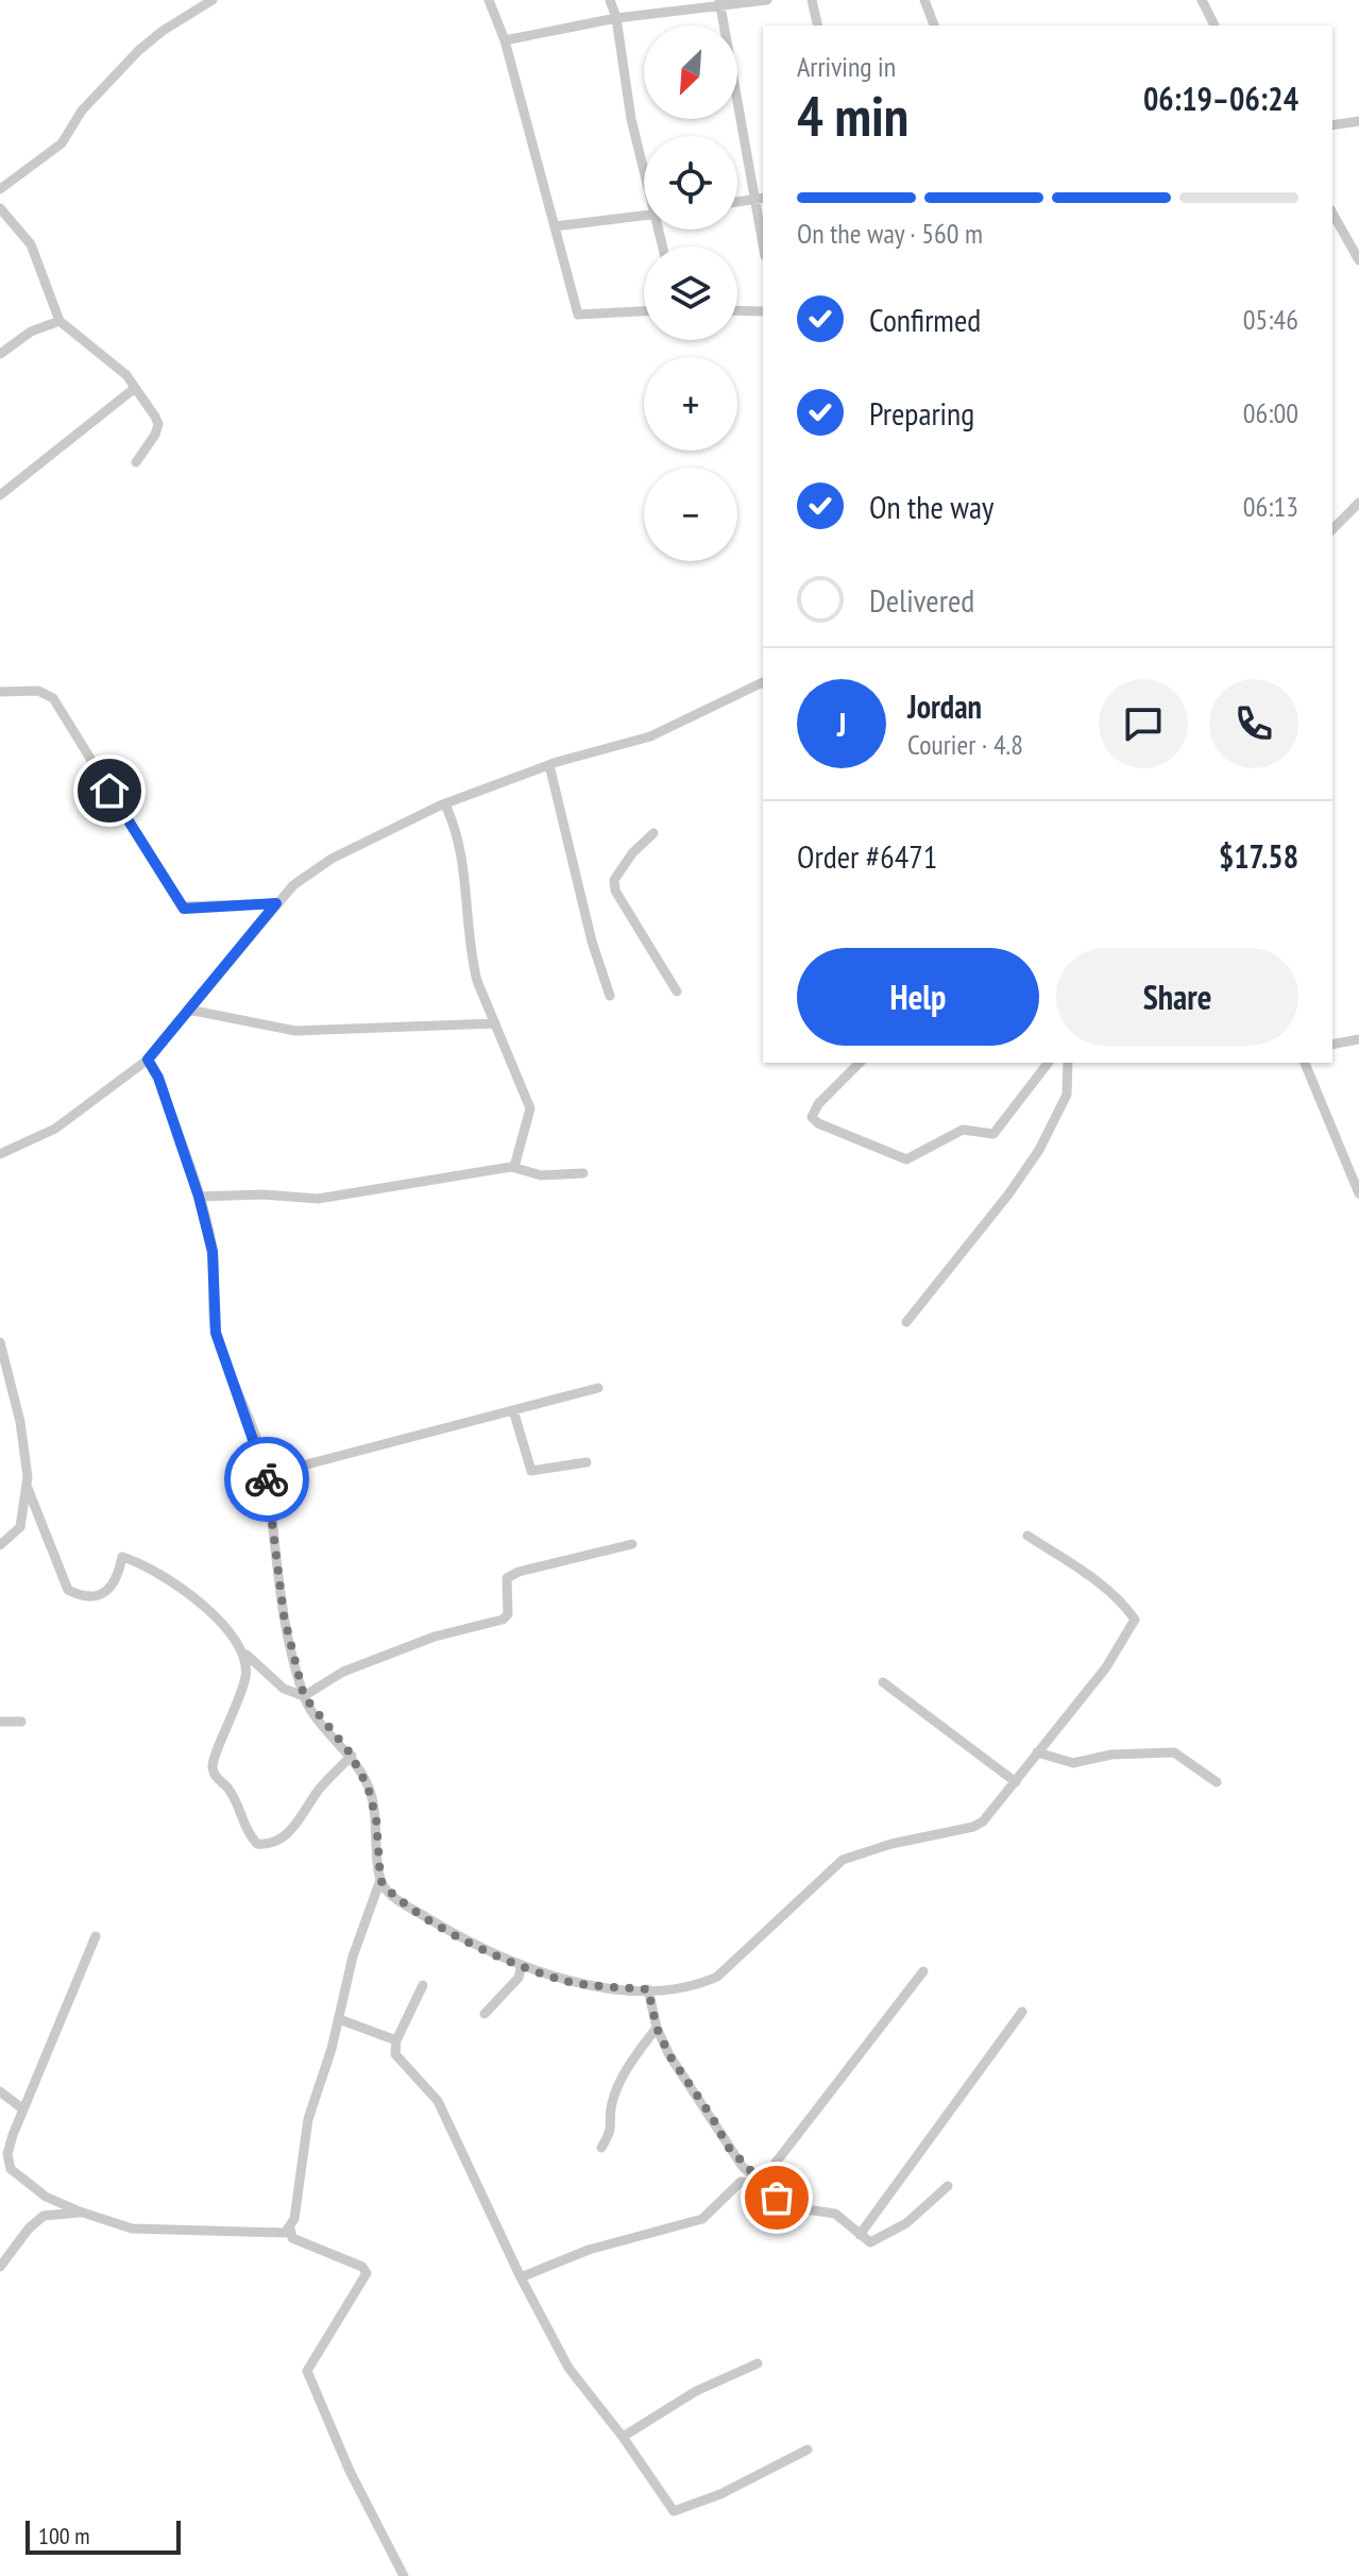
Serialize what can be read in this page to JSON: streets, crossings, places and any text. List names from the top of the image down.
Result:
{
  "scale_bar": "100 m",
  "north": "bottom left",
  "page": {
    "map_buttons": ["+", "−"],
    "heading": ["4 min", "Arriving in", "06:19–06:24"],
    "panel": [
      "Jordan",
      "Courier · 4.8",
      "Order #6471",
      "$17.58"
    ],
    "bar": "On the way · 560 m",
    "list": [
      ["Confirmed", "05:46"],
      ["Preparing", "06:00"],
      ["On the way", "06:13"],
      "Delivered"
    ],
    "round": "J",
    "buttons": ["Help", "Share"],
    "scale": "100 m"
  }
}
